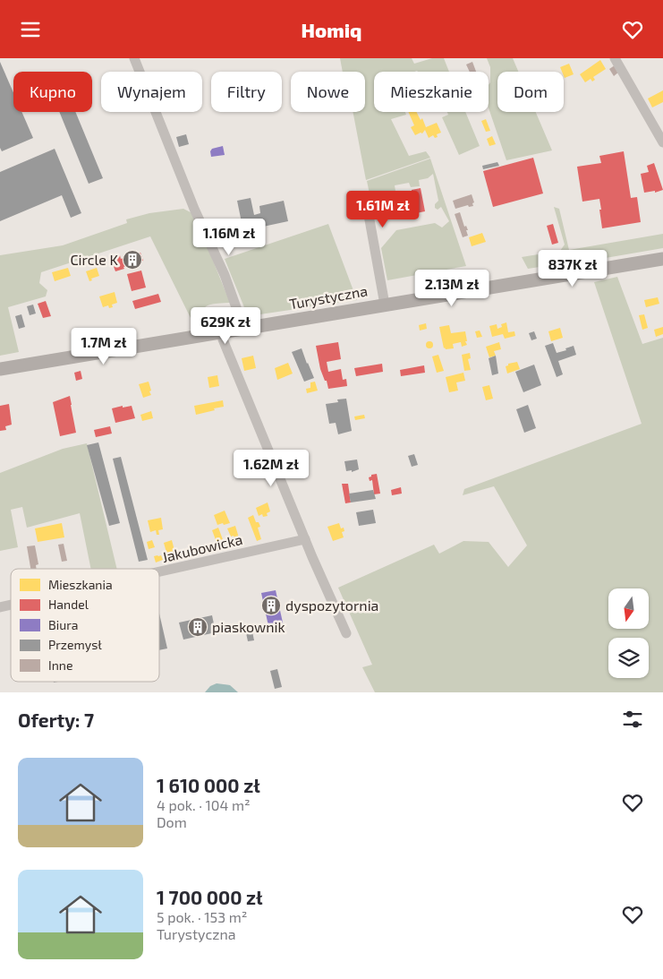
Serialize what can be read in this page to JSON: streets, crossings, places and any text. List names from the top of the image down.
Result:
{
  "streets": {
    "main road": ["Turystyczna"],
    "street": ["Jakubowicka"]
  },
  "places": {
    "building": ["Circle K", "dyspozytornia", "piaskownik"]
  },
  "legend": [
    "Mieszkania",
    "Handel",
    "Biura",
    "Przemysł",
    "Inne"
  ],
  "north": "bottom",
  "page": {
    "header": "Homiq",
    "chip": [
      "Kupno",
      "Wynajem",
      "Filtry",
      "Nowe",
      "Mieszkanie",
      "Dom"
    ],
    "price": [
      "1.61M zł",
      "1.16M zł",
      "837K zł",
      "2.13M zł",
      "629K zł",
      "1.7M zł",
      "1.62M zł"
    ],
    "heading": "Oferty: 7",
    "list": [
      {
        "name": "1 610 000 zł",
        "note": "4 pok. · 104 m² · Dom"
      },
      {
        "name": "1 700 000 zł",
        "note": "5 pok. · 153 m² · Turystyczna"
      }
    ]
  }
}
